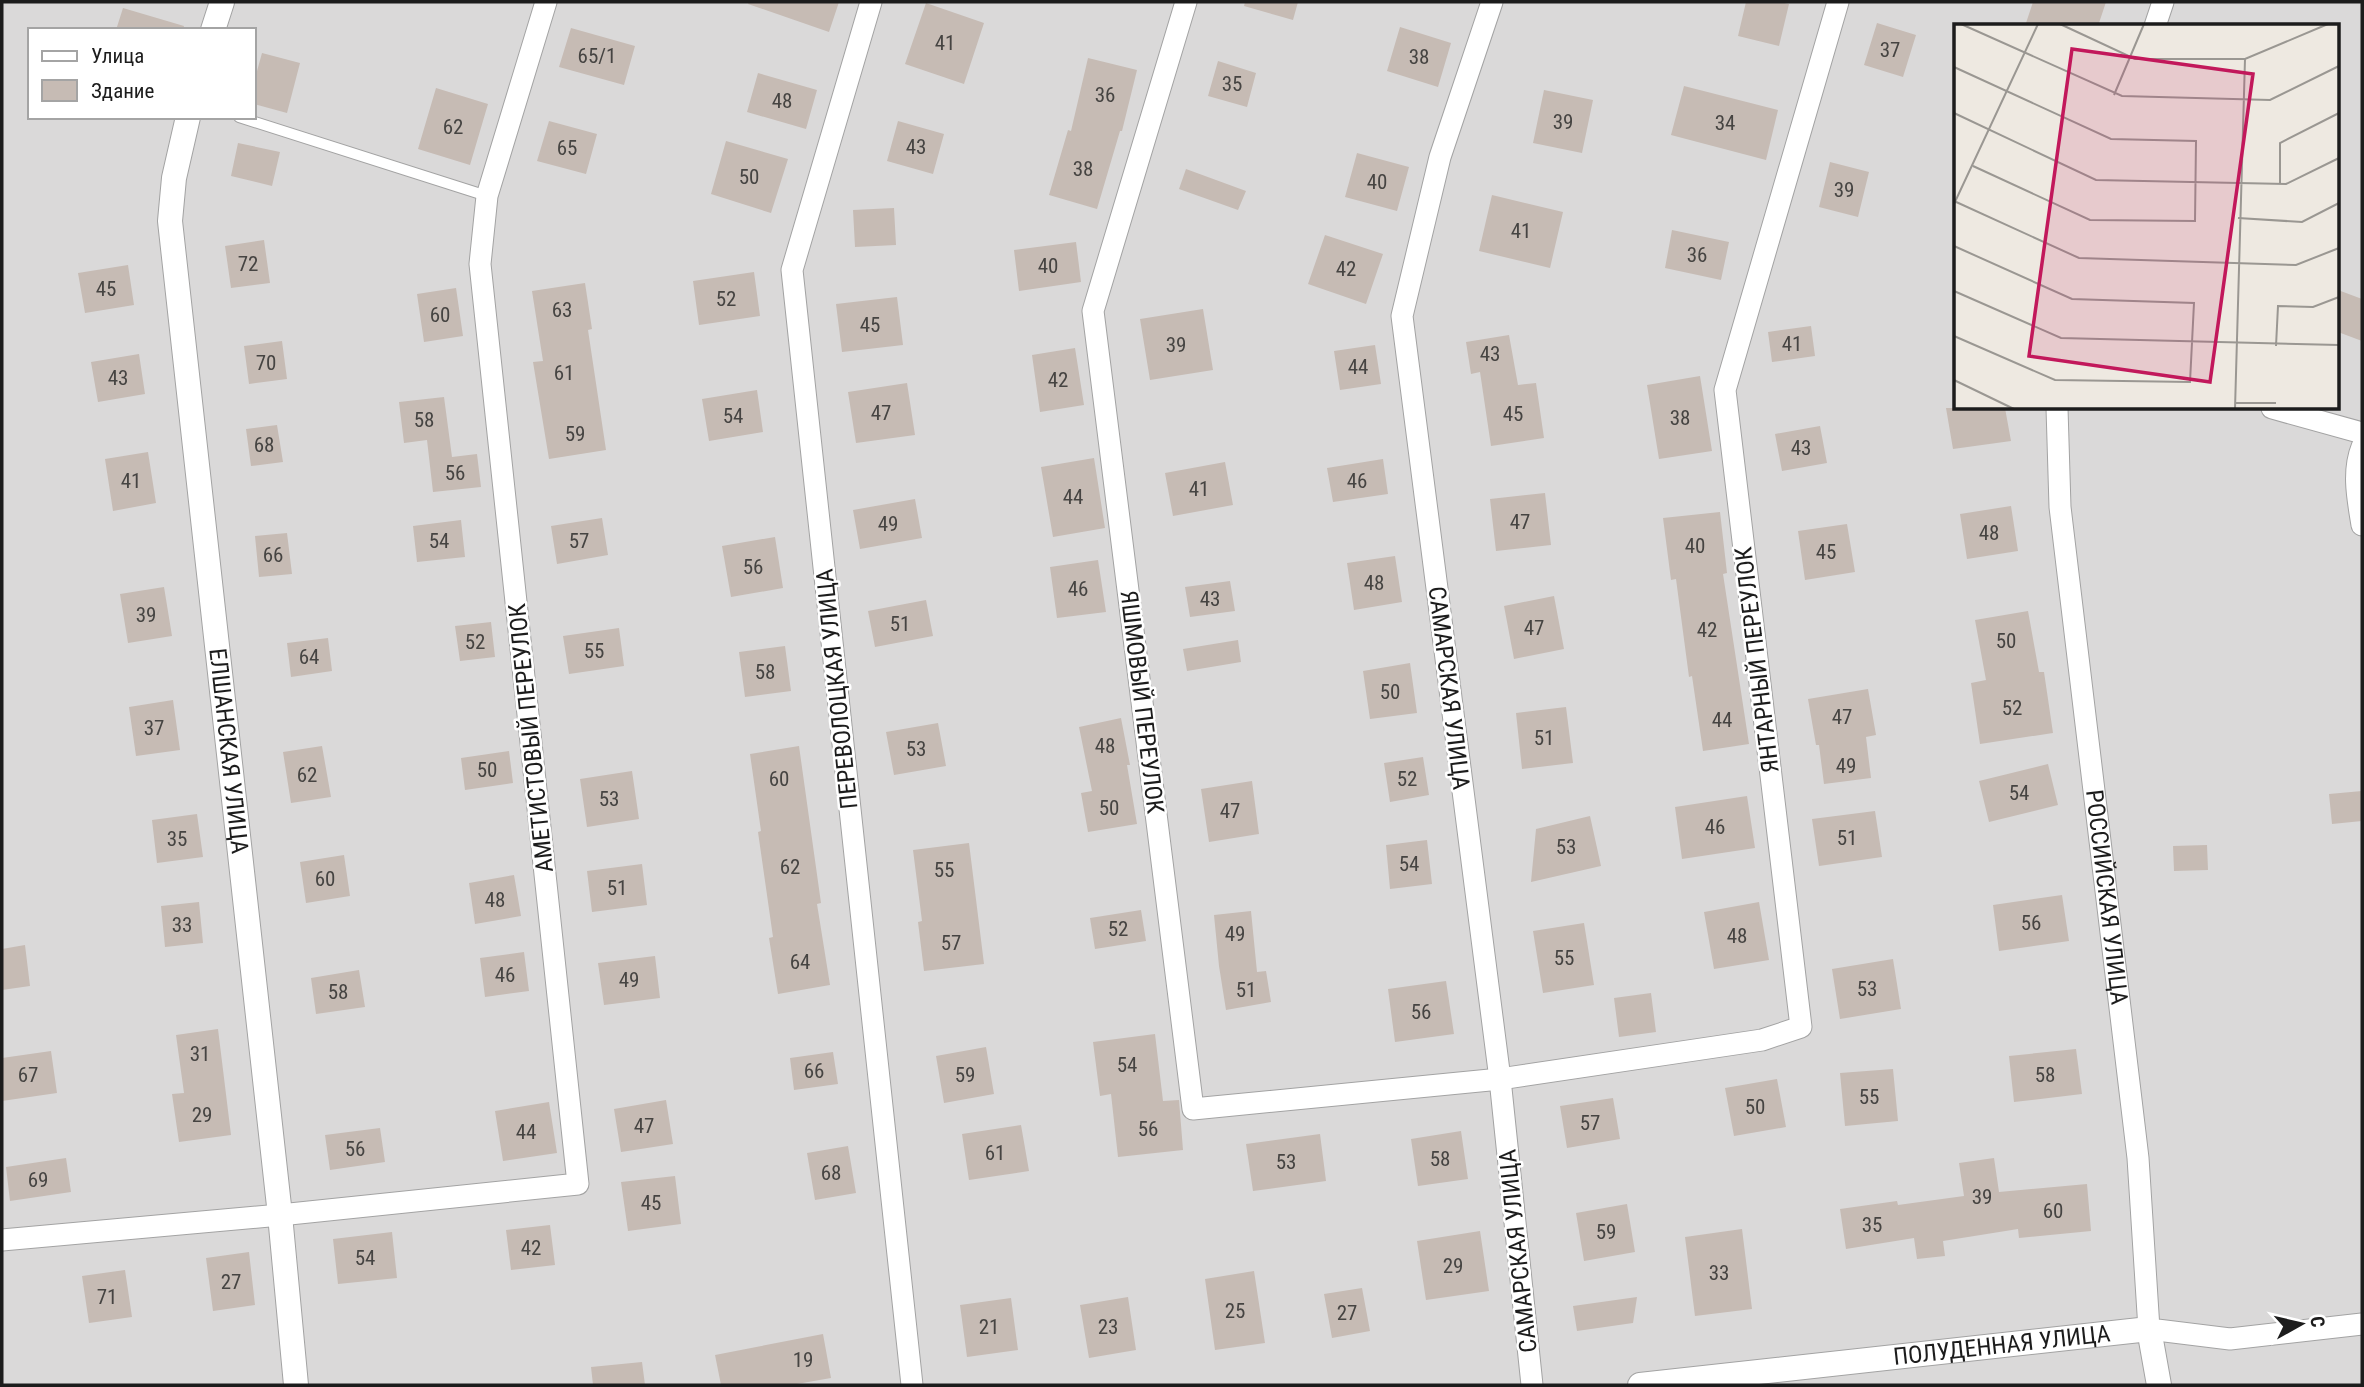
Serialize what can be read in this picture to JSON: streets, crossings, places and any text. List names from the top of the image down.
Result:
{
  "streets": {
    "street": [
      "ЯНТАРНЫЙ ПЕРЕУЛОК",
      "САМАРСКАЯ УЛИЦА",
      "ПЕРЕВОЛОЦКАЯ УЛИЦА",
      "ЯШМОВЫЙ ПЕРЕУЛОК",
      "АМЕТИСТОВЫЙ ПЕРЕУЛОК",
      "ЕЛШАНСКАЯ УЛИЦА",
      "РОССИЙСКАЯ УЛИЦА",
      "ПОЛУДЕННАЯ УЛИЦА"
    ]
  },
  "crossings": [
    ["ЯНТАРНЫЙ ПЕРЕУЛОК", "САМАРСКАЯ УЛИЦА"],
    ["ЯНТАРНЫЙ ПЕРЕУЛОК", "ЯШМОВЫЙ ПЕРЕУЛОК"],
    ["САМАРСКАЯ УЛИЦА", "ЯШМОВЫЙ ПЕРЕУЛОК"],
    ["АМЕТИСТОВЫЙ ПЕРЕУЛОК", "ЕЛШАНСКАЯ УЛИЦА"],
    ["РОССИЙСКАЯ УЛИЦА", "ПОЛУДЕННАЯ УЛИЦА"]
  ],
  "house_numbers": [
    "41",
    "37",
    "65/1",
    "38",
    "35",
    "36",
    "48",
    "39",
    "34",
    "62",
    "43",
    "65",
    "38",
    "50",
    "40",
    "39",
    "41",
    "36",
    "72",
    "40",
    "42",
    "45",
    "52",
    "63",
    "60",
    "45",
    "41",
    "39",
    "43",
    "70",
    "44",
    "61",
    "43",
    "42",
    "47",
    "45",
    "54",
    "38",
    "58",
    "59",
    "68",
    "43",
    "56",
    "41",
    "46",
    "41",
    "44",
    "47",
    "49",
    "48",
    "54",
    "57",
    "40",
    "45",
    "66",
    "56",
    "48",
    "46",
    "43",
    "39",
    "51",
    "47",
    "42",
    "50",
    "52",
    "55",
    "64",
    "58",
    "50",
    "52",
    "47",
    "44",
    "37",
    "51",
    "48",
    "53",
    "49",
    "50",
    "62",
    "60",
    "52",
    "54",
    "53",
    "50",
    "47",
    "46",
    "51",
    "35",
    "53",
    "54",
    "62",
    "55",
    "60",
    "51",
    "48",
    "56",
    "33",
    "52",
    "49",
    "48",
    "57",
    "55",
    "64",
    "46",
    "49",
    "53",
    "51",
    "58",
    "56",
    "31",
    "54",
    "66",
    "67",
    "59",
    "58",
    "55",
    "50",
    "29",
    "57",
    "47",
    "56",
    "44",
    "56",
    "61",
    "58",
    "53",
    "68",
    "69",
    "39",
    "45",
    "60",
    "35",
    "59",
    "42",
    "54",
    "29",
    "33",
    "27",
    "71",
    "25",
    "27",
    "21",
    "23",
    "19"
  ],
  "legend": ["Улица", "Здание"],
  "north": "right"
}
